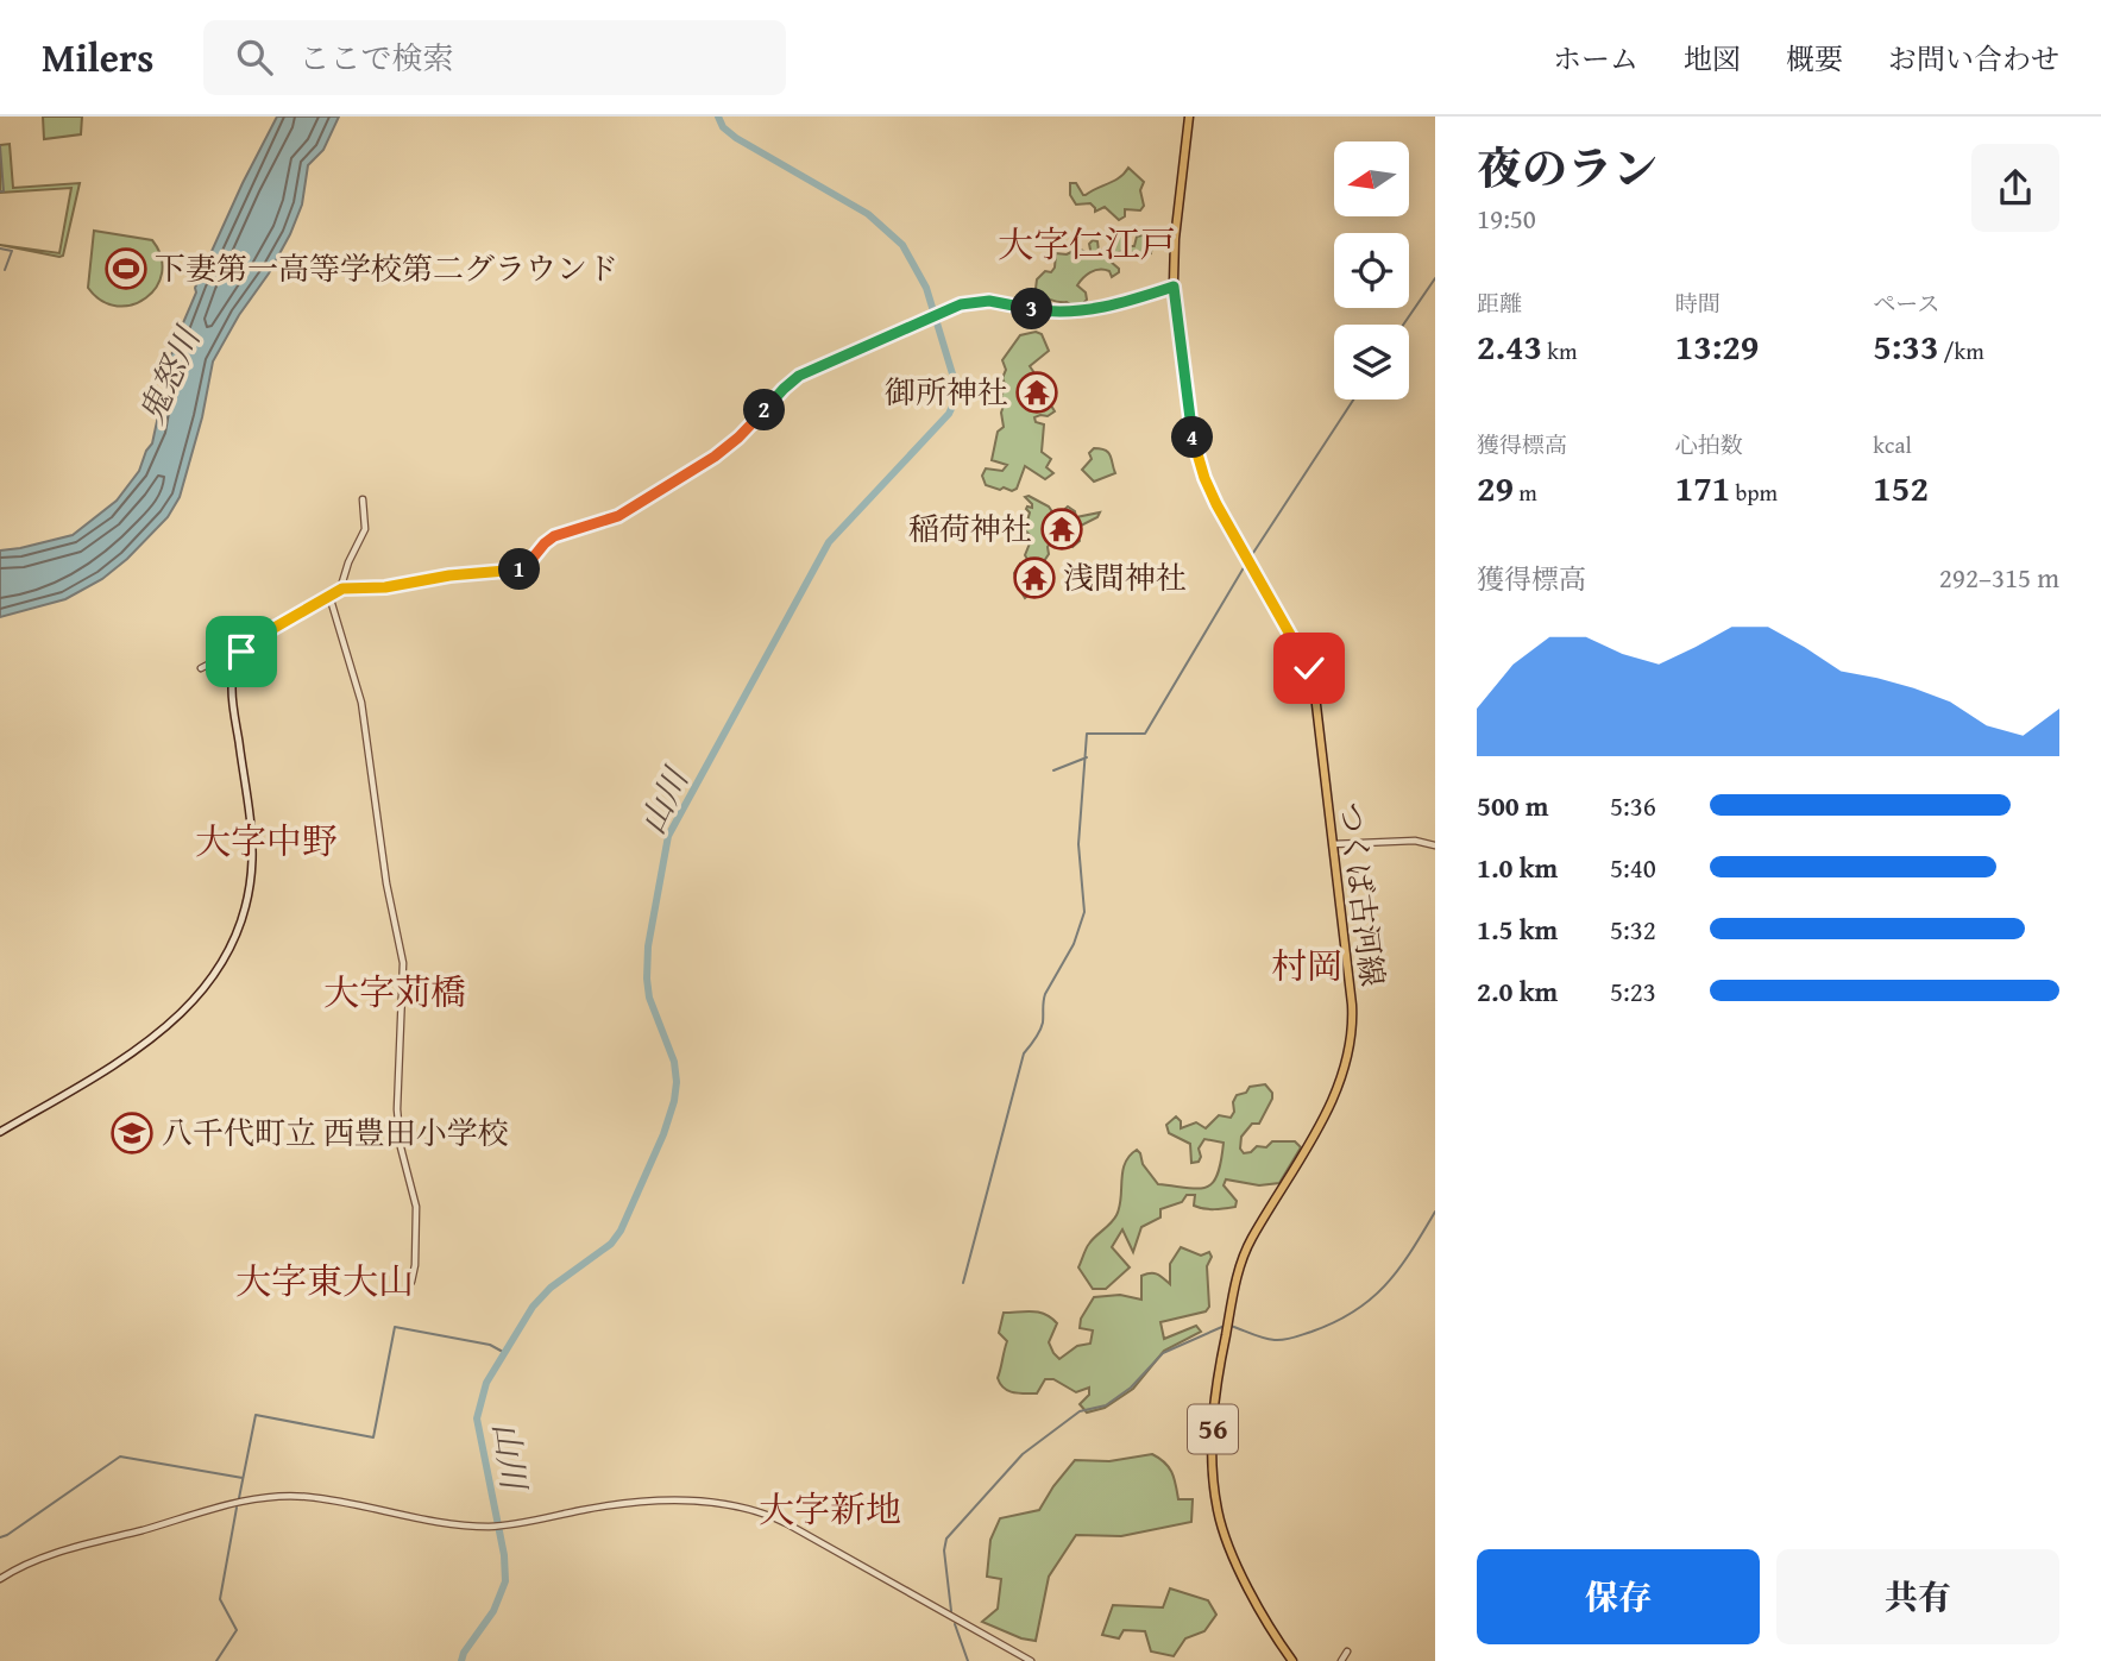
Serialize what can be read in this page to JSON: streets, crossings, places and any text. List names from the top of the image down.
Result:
{
  "streets": {
    "main road": ["つくば古河線", "56"]
  },
  "districts": [
    "大字仁江戸",
    "大字中野",
    "村岡",
    "大字苅橋",
    "大字東大山",
    "大字新地"
  ],
  "water": ["鬼怒川", "山川"],
  "places": {
    "sports": ["下妻第一高等学校第二グラウンド"],
    "temple": ["御所神社", "稲荷神社", "浅間神社"],
    "school or university": ["八千代町立 西豊田小学校"]
  },
  "north": "left",
  "page": {
    "header": "Milers",
    "search": "ここで検索",
    "nav": [
      "ホーム",
      "地図",
      "概要",
      "お問い合わせ"
    ],
    "heading": ["夜のラン", "19:50"],
    "stats": [
      ["距離", "2.43 km"],
      ["時間", "13:29"],
      ["ペース", "5:33 /km"],
      ["獲得標高", "29 m"],
      ["心拍数", "171 bpm"],
      ["kcal", "152"]
    ],
    "pins": [
      "3",
      "2",
      "4",
      "1"
    ],
    "chart": ["獲得標高", "292–315 m"],
    "list": [
      {
        "name": "500 m",
        "note": "5:36"
      },
      {
        "name": "1.0 km",
        "note": "5:40"
      },
      {
        "name": "1.5 km",
        "note": "5:32"
      },
      {
        "name": "2.0 km",
        "note": "5:23"
      }
    ],
    "buttons": ["保存", "共有"]
  }
}
